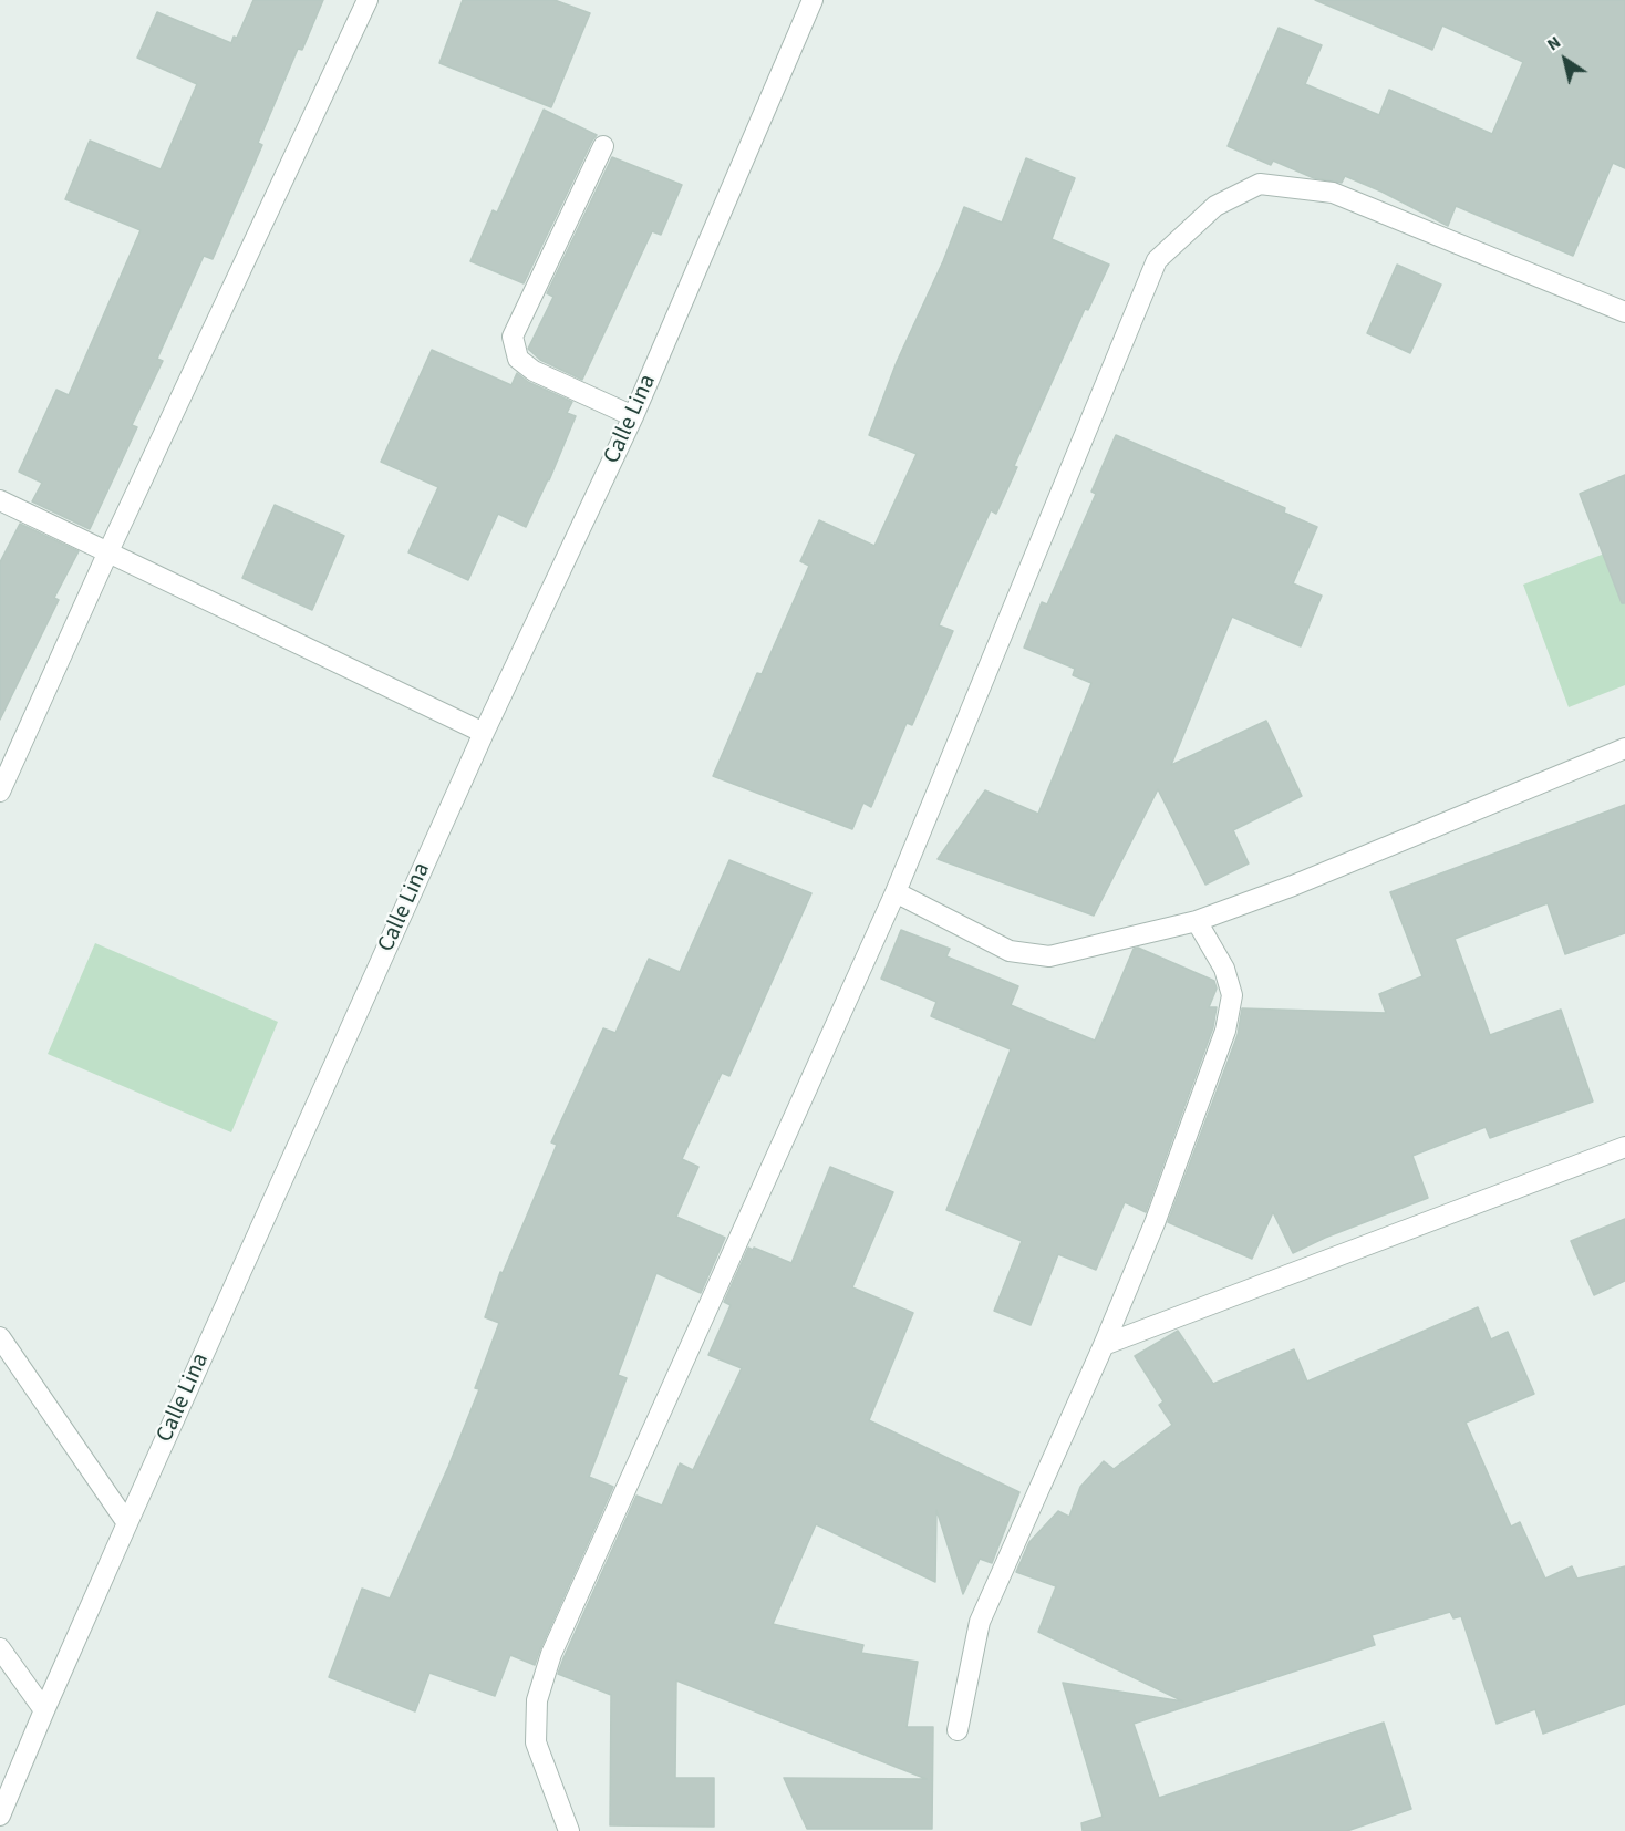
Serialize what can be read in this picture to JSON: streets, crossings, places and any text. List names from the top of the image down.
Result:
{
  "streets": {
    "street": ["Calle Lina"]
  },
  "north": "top left"
}
